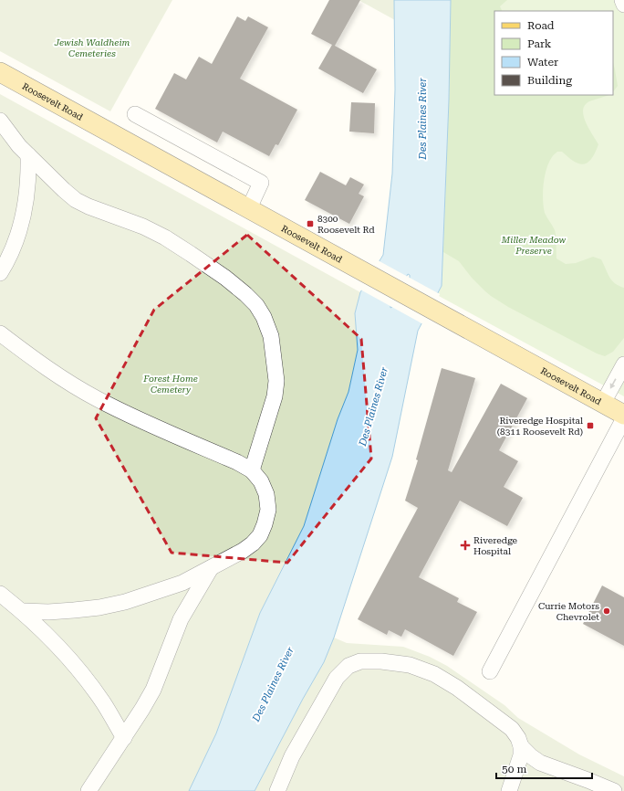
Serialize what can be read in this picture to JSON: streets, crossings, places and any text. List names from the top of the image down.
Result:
{
  "streets": {
    "main road": ["Roosevelt Road"]
  },
  "water": ["Des Plaines River"],
  "parks": ["Jewish Waldheim Cemeteries", "Miller Meadow Preserve", "Forest Home Cemetery"],
  "places": {
    "transit": ["8300 Roosevelt Rd", "Riveredge Hospital (8311 Roosevelt Rd)"],
    "health": ["Riveredge Hospital"],
    "other": ["Currie Motors Chevrolet"]
  },
  "legend": [
    "Road",
    "Park",
    "Water",
    "Building"
  ],
  "scale_bar": "50 m"
}
